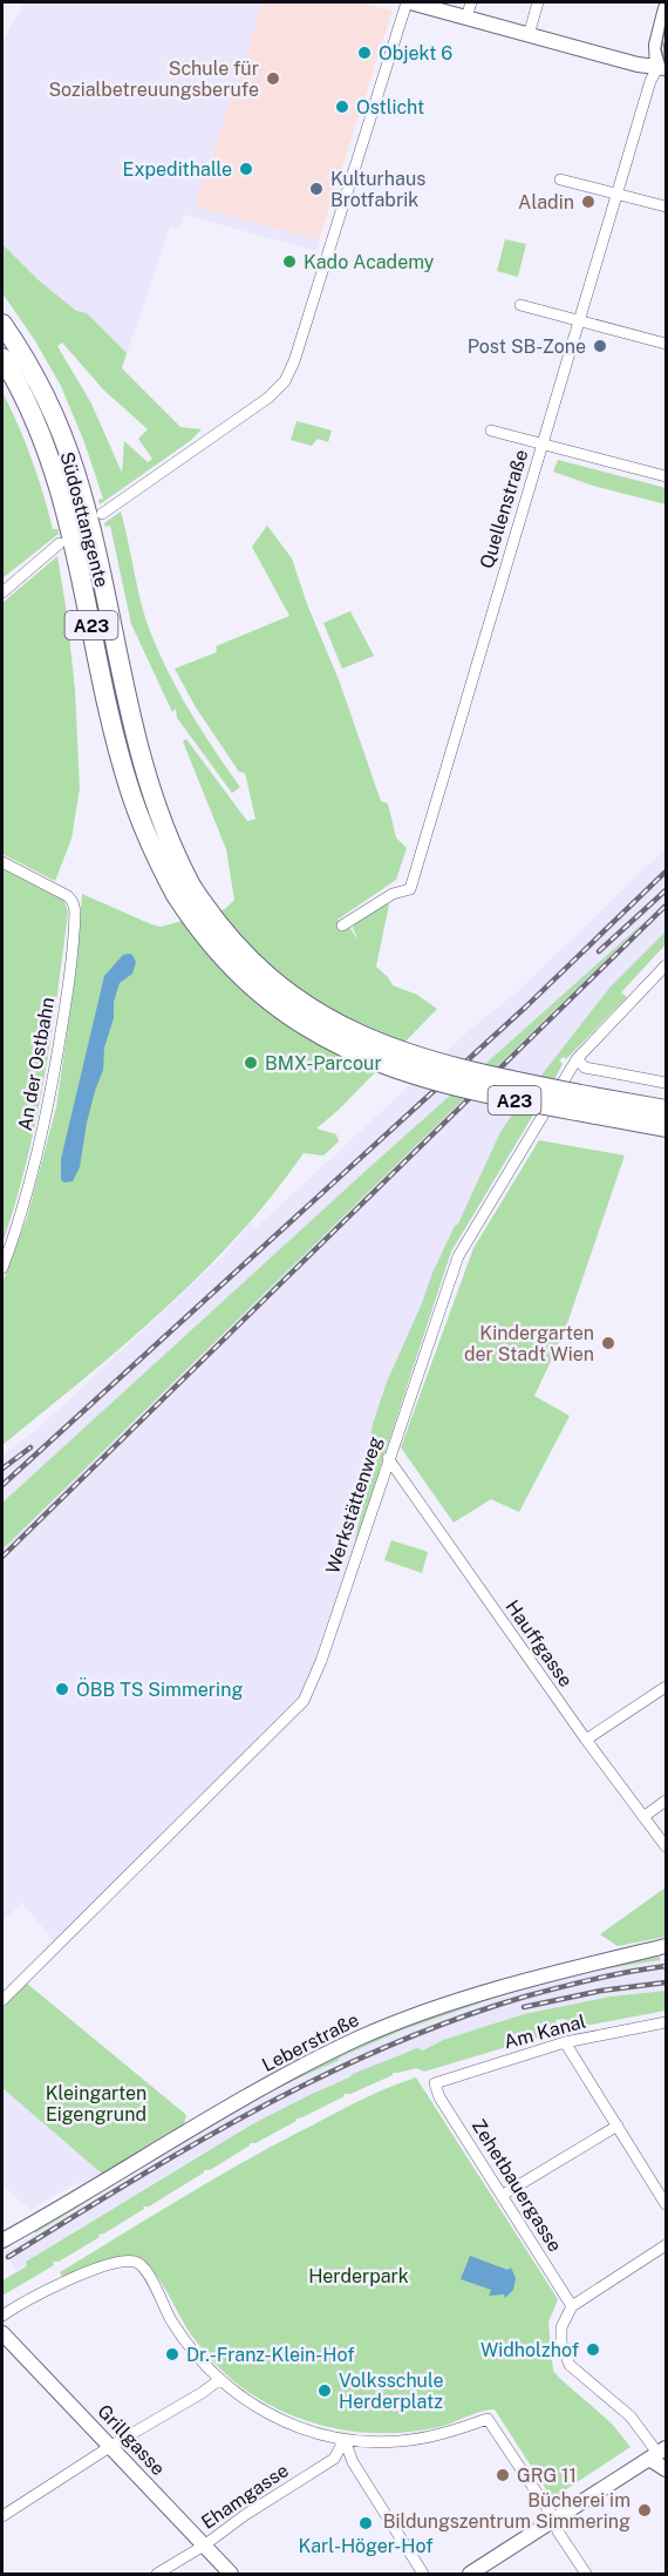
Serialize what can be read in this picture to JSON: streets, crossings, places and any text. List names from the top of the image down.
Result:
{
  "streets": {
    "highway": ["Südosttangente", "A23"],
    "main road": ["Quellenstraße", "Leberstraße", "Grillgasse"],
    "street": [
      "An der Ostbahn",
      "Werkstättenweg",
      "Hauffgasse",
      "Am Kanal",
      "Zehetbauergasse",
      "Ehamgasse"
    ]
  },
  "crossings": [
    ["Südosttangente", "A23"],
    ["Werkstättenweg", "Hauffgasse"],
    ["Am Kanal", "Zehetbauergasse"],
    ["Grillgasse", "Ehamgasse"]
  ],
  "parks": ["Kleingarten Eigengrund", "Herderpark"],
  "places": [
    "Objekt 6",
    "Schule für Sozialbetreuungsberufe",
    "Ostlicht",
    "Expedithalle",
    "Kulturhaus Brotfabrik",
    "Aladin",
    "Kado Academy",
    "Post SB-Zone",
    "BMX-Parcour",
    "Kindergarten der Stadt Wien",
    "ÖBB TS Simmering",
    "Widholzhof",
    "Dr.-Franz-Klein-Hof",
    "Volksschule Herderplatz",
    "GRG 11",
    "Bücherei im Bildungszentrum Simmering",
    "Karl-Höger-Hof"
  ]
}
